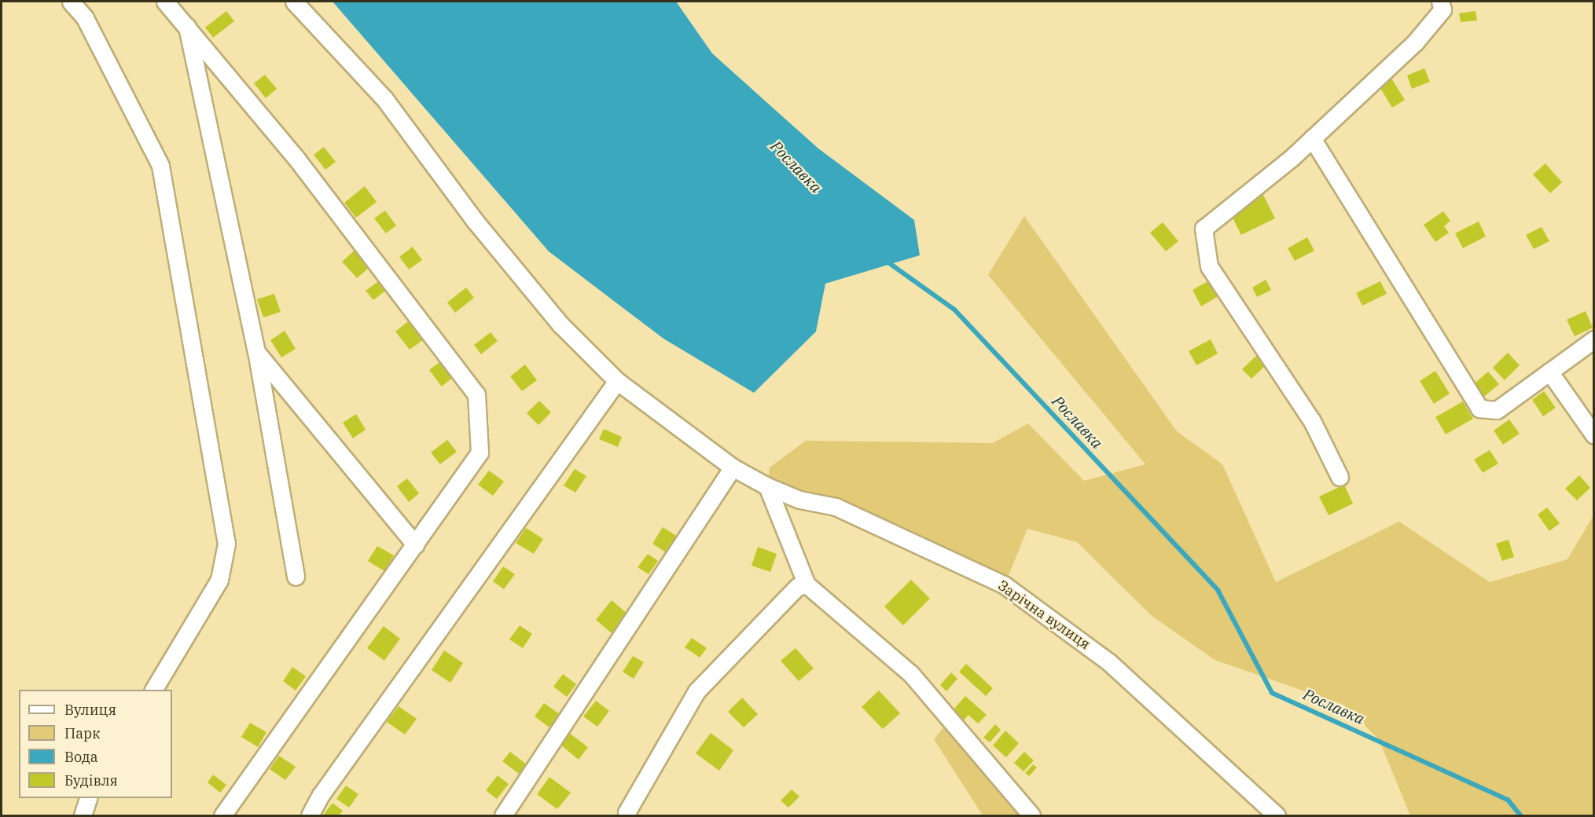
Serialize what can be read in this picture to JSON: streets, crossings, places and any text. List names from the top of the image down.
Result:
{
  "streets": {
    "street": ["Зарічна вулиця"]
  },
  "water": ["Рославка"],
  "legend": [
    "Вулиця",
    "Парк",
    "Вода",
    "Будівля"
  ]
}
